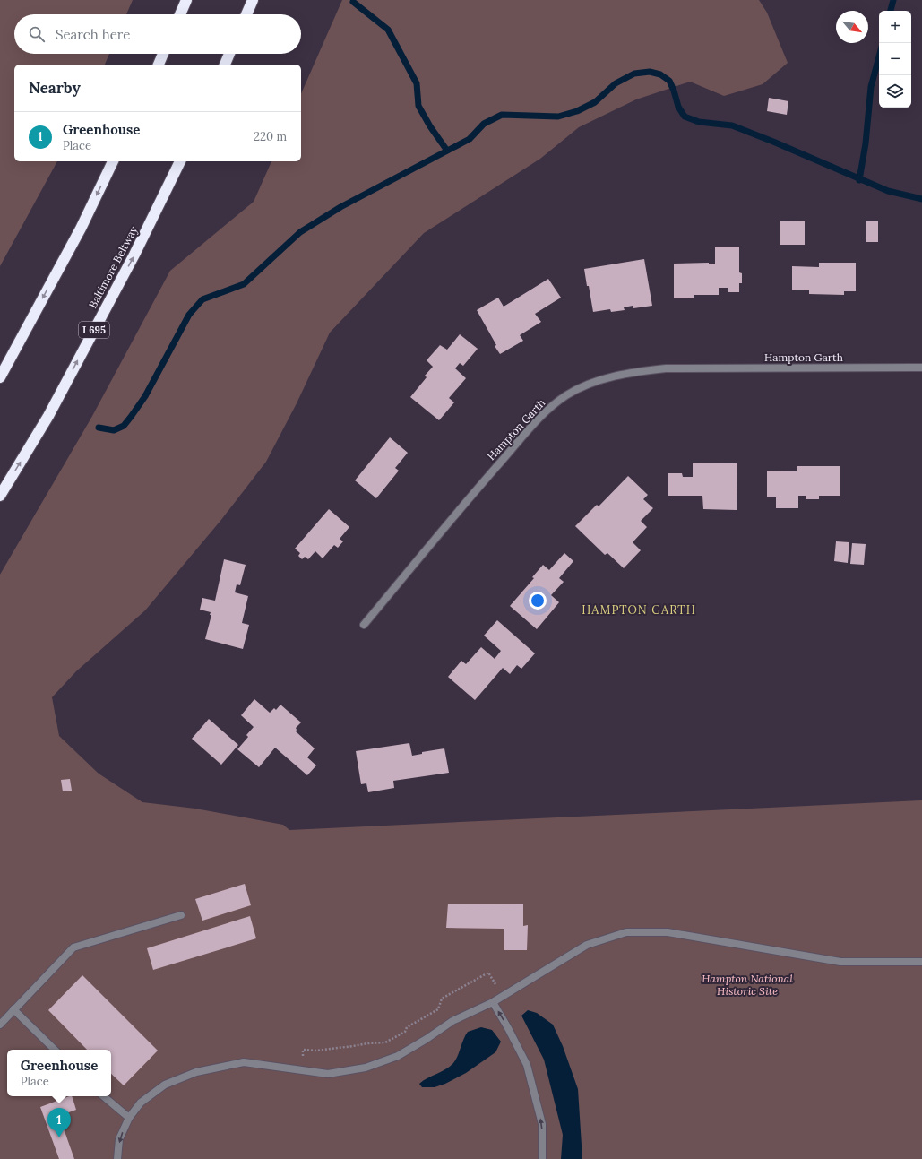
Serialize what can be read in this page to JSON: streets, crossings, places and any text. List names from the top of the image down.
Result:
{
  "streets": {
    "highway": ["Baltimore Beltway", "I 695"],
    "street": ["Hampton Garth"]
  },
  "districts": ["HAMPTON GARTH"],
  "parks": ["Hampton National Historic Site"],
  "north": "bottom right",
  "page": {
    "map_buttons": ["+", "−"],
    "search": "Search here",
    "heading": "Nearby",
    "list": [
      {
        "mark": "1",
        "name": "Greenhouse",
        "note": "Place",
        "value": "220 m"
      }
    ],
    "popup": ["Greenhouse", "Place"],
    "pins": "1"
  }
}
